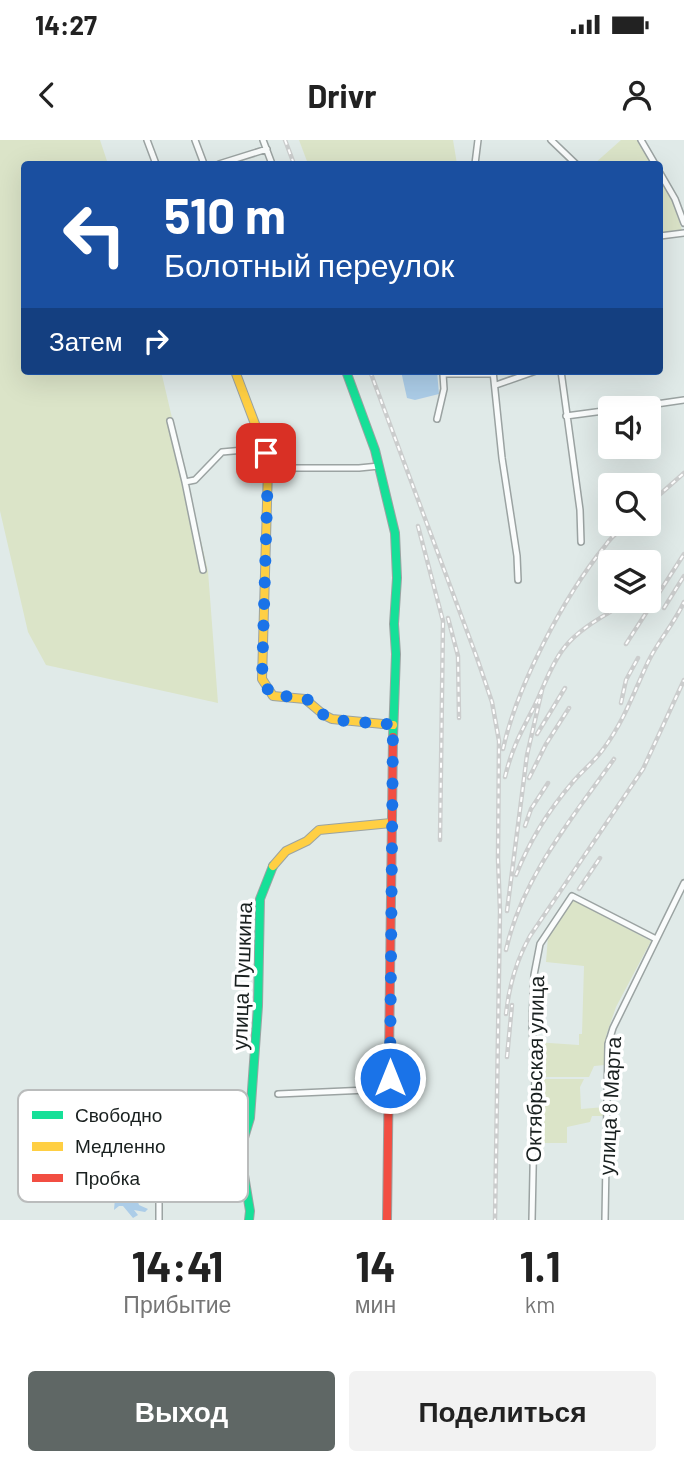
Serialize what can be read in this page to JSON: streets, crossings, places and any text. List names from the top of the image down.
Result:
{
  "streets": {
    "street": ["улица Пушкина", "Октябрьская улица", "улица 8 Марта"]
  },
  "crossings": [
    ["Октябрьская улица", "улица 8 Марта"]
  ],
  "legend": ["Свободно", "Медленно", "Пробка"],
  "page": {
    "status": "14:27",
    "header": "Drivr",
    "turn": ["510 m", "Болотный переулок"],
    "then": "Затем",
    "eta": [
      "14:41",
      "Прибытие",
      "14",
      "мин",
      "1.1",
      "km"
    ],
    "buttons": ["Выход", "Поделиться"]
  }
}
